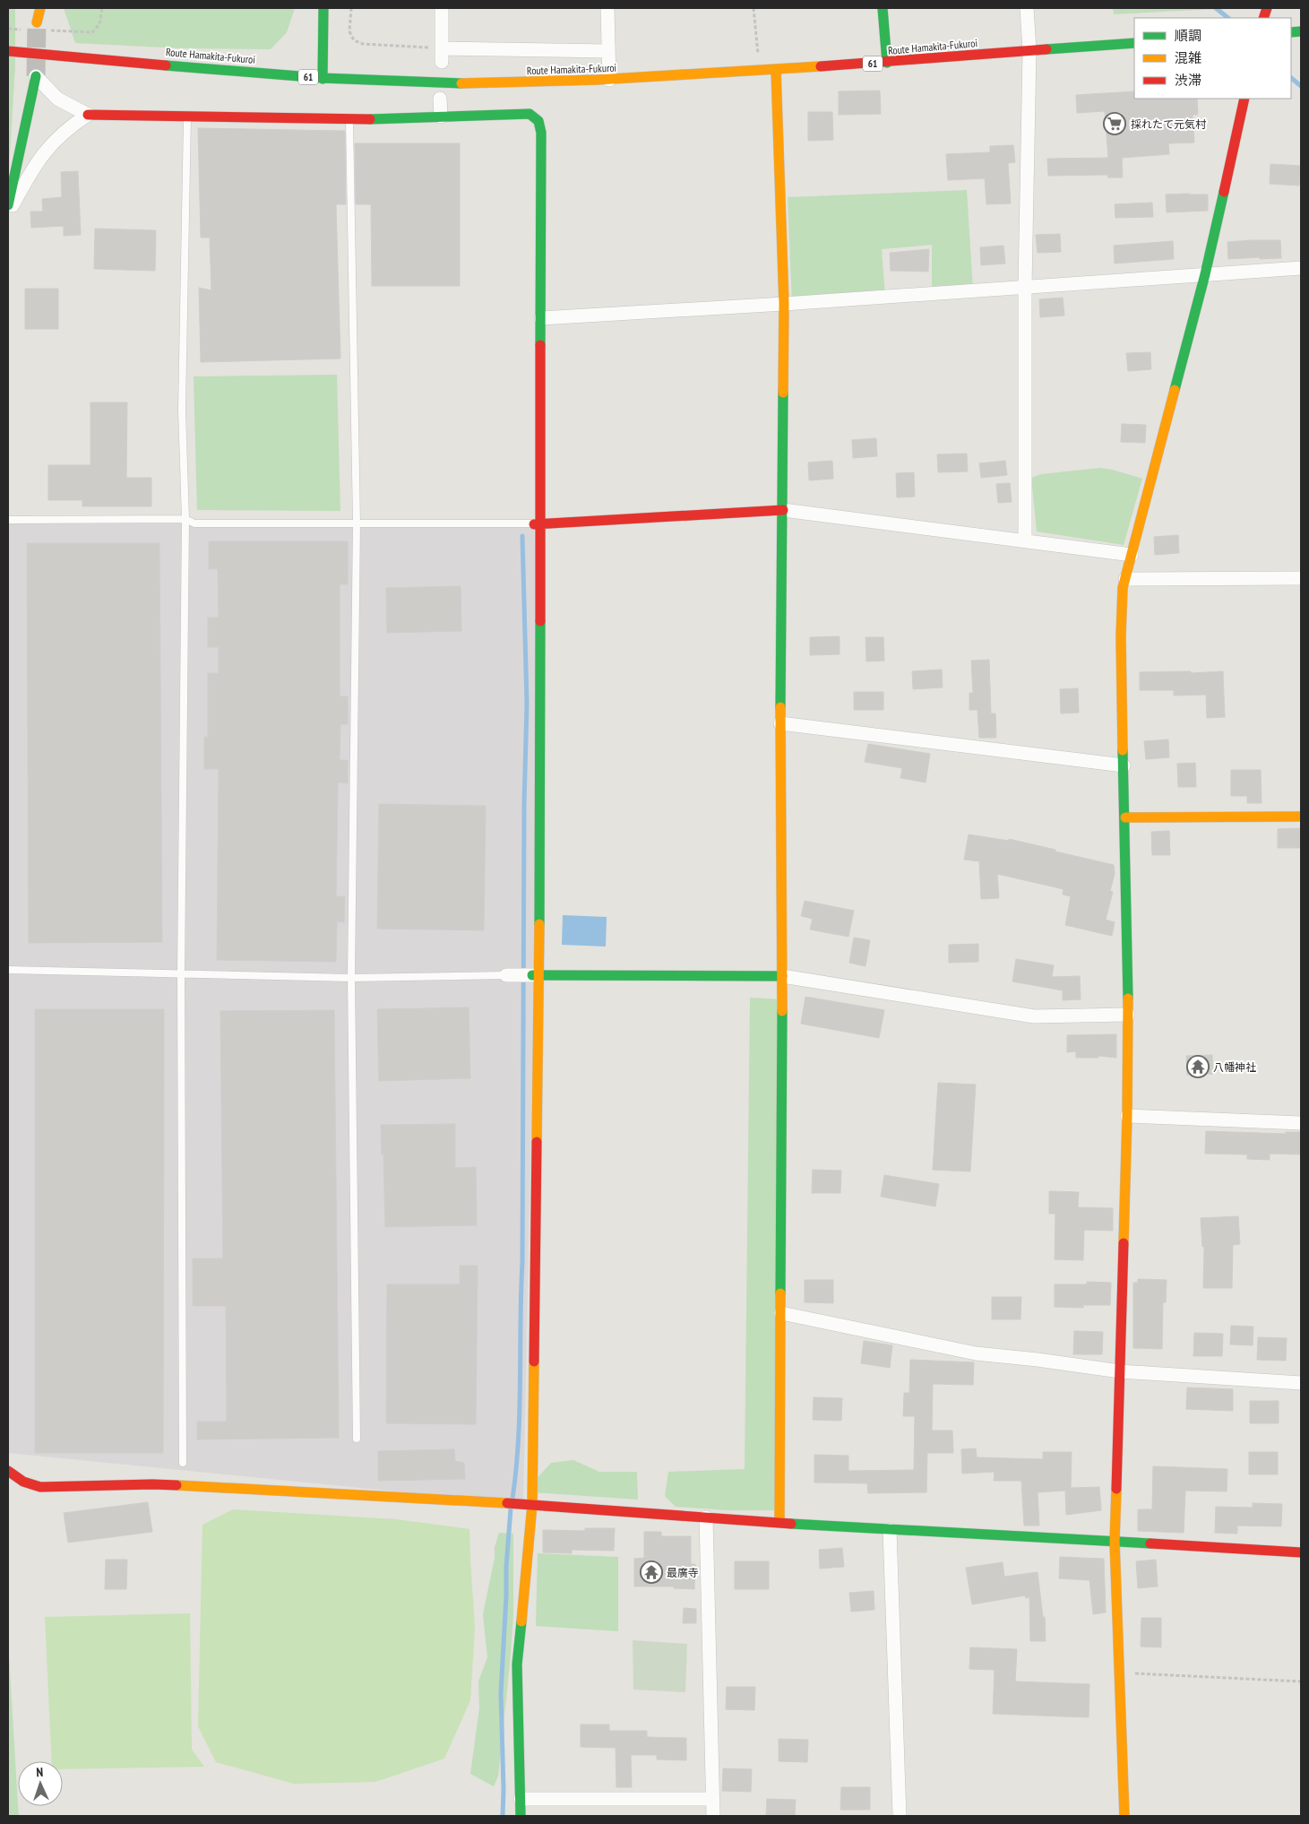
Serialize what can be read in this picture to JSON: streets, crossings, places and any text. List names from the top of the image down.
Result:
{
  "streets": {
    "street": ["Route Hamakita-Fukuroi", "61"]
  },
  "crossings": [
    ["Route Hamakita-Fukuroi", "61"]
  ],
  "places": {
    "supermarket": ["採れたて元気村"],
    "temple": ["八幡神社", "最廣寺"]
  },
  "legend": ["順調", "混雑", "渋滞"],
  "north": "top"
}
